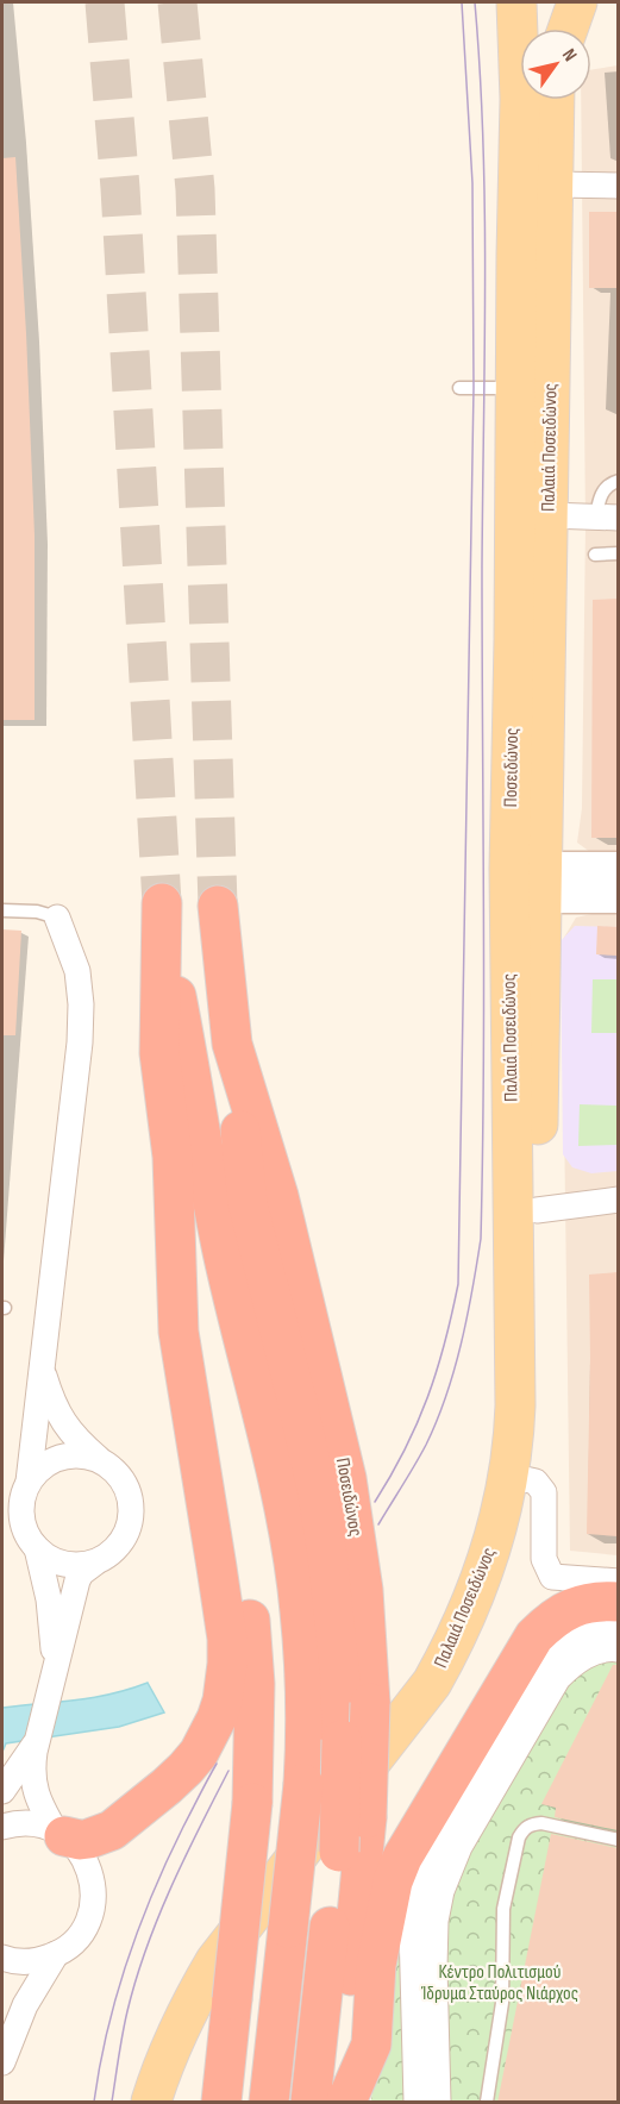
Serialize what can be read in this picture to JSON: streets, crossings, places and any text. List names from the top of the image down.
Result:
{
  "streets": {
    "highway": ["Ποσειδώνος"],
    "main road": ["Παλαιά Ποσειδώνος"]
  },
  "crossings": [
    ["Παλαιά Ποσειδώνος", "Ποσειδώνος"]
  ],
  "parks": ["Κέντρο Πολιτισμού Ίδρυμα Σταύρος Νιάρχος"],
  "north": "top right"
}
